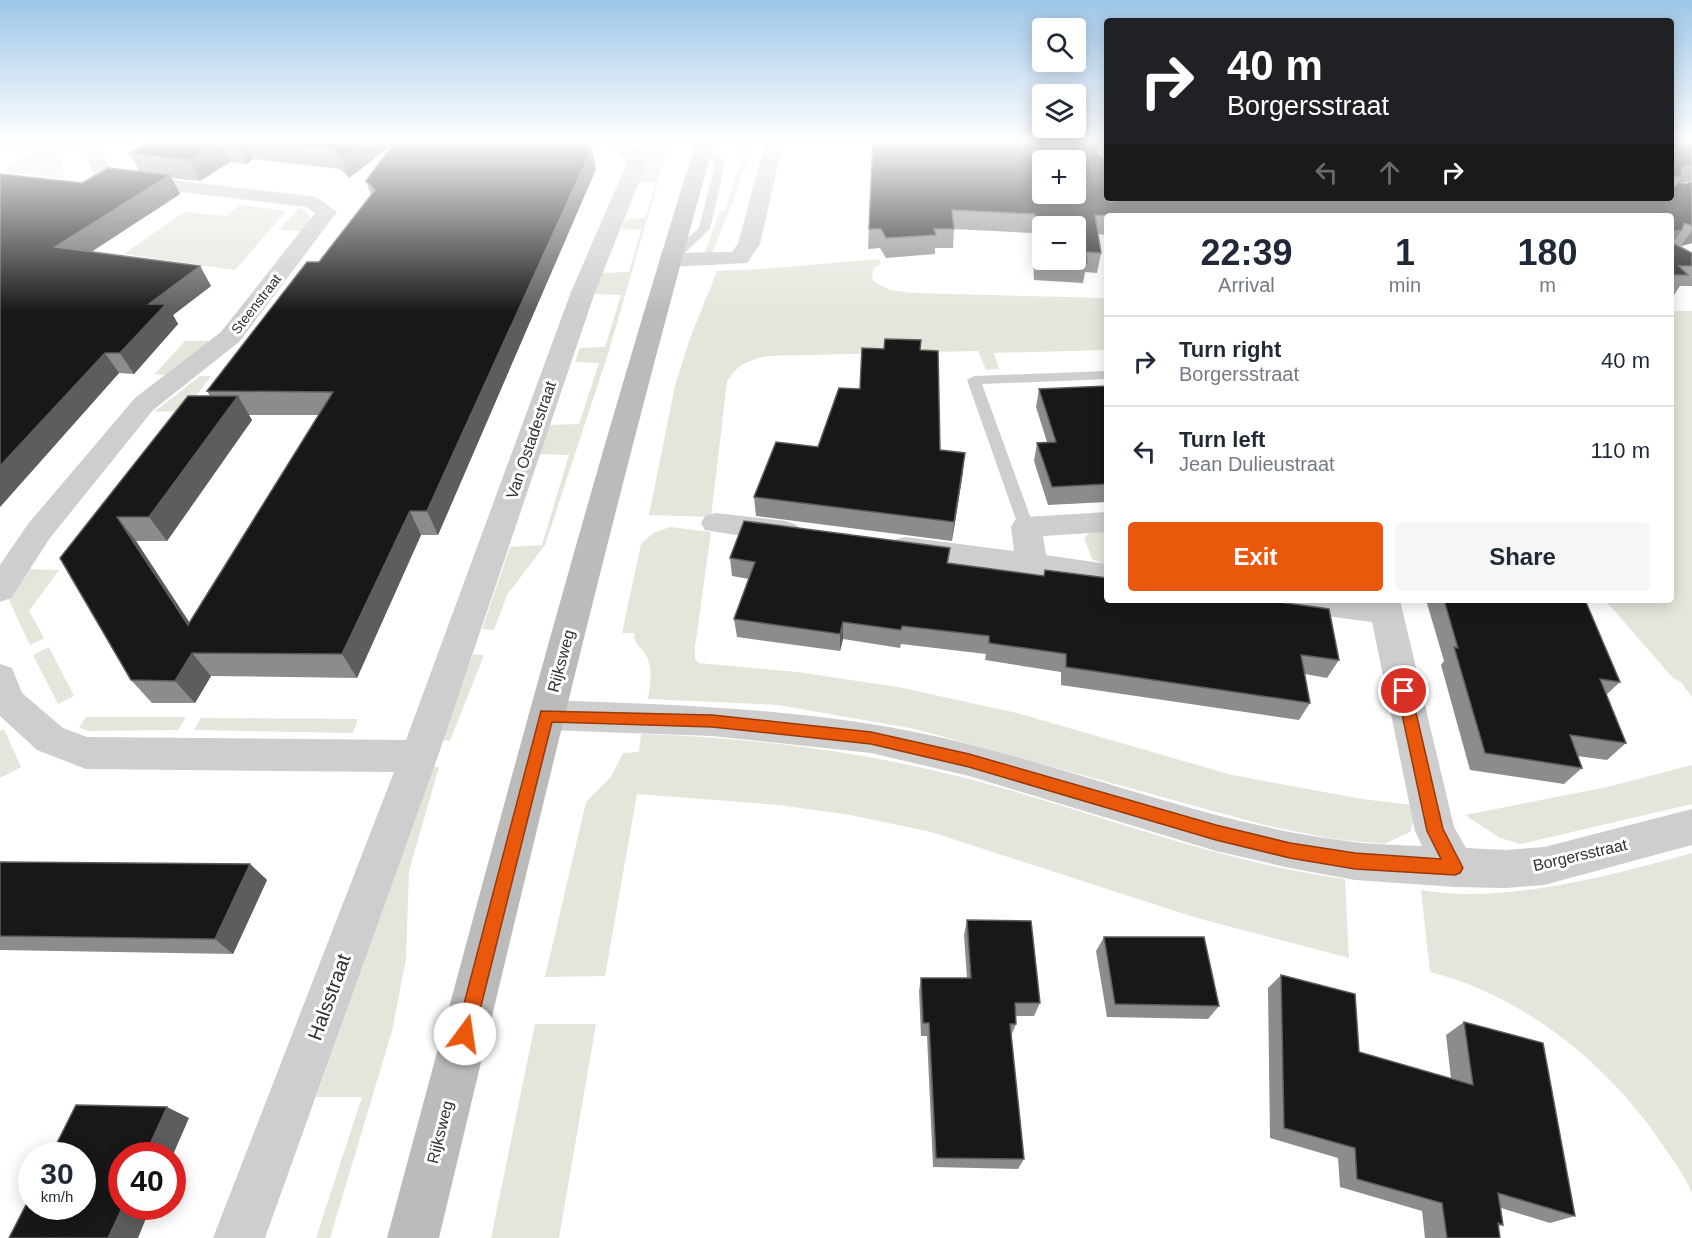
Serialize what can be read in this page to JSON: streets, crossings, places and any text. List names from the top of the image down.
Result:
{
  "streets": {
    "street": [
      "Steenstraat",
      "Van Ostadestraat",
      "Rijksweg",
      "Borgersstraat",
      "Halsstraat"
    ]
  },
  "crossings": [
    ["Van Ostadestraat", "Halsstraat"],
    ["Rijksweg", "Borgersstraat"]
  ],
  "page": {
    "map_buttons": ["+", "−"],
    "turn": ["40 m", "Borgersstraat"],
    "eta": [
      "22:39",
      "Arrival",
      "1",
      "min",
      "180",
      "m"
    ],
    "list": [
      {
        "name": "Turn right",
        "note": "Borgersstraat",
        "value": "40 m"
      },
      {
        "name": "Turn left",
        "note": "Jean Dulieustraat",
        "value": "110 m"
      }
    ],
    "buttons": ["Exit", "Share"],
    "speed": "30 km/h",
    "limit": "40"
  }
}
